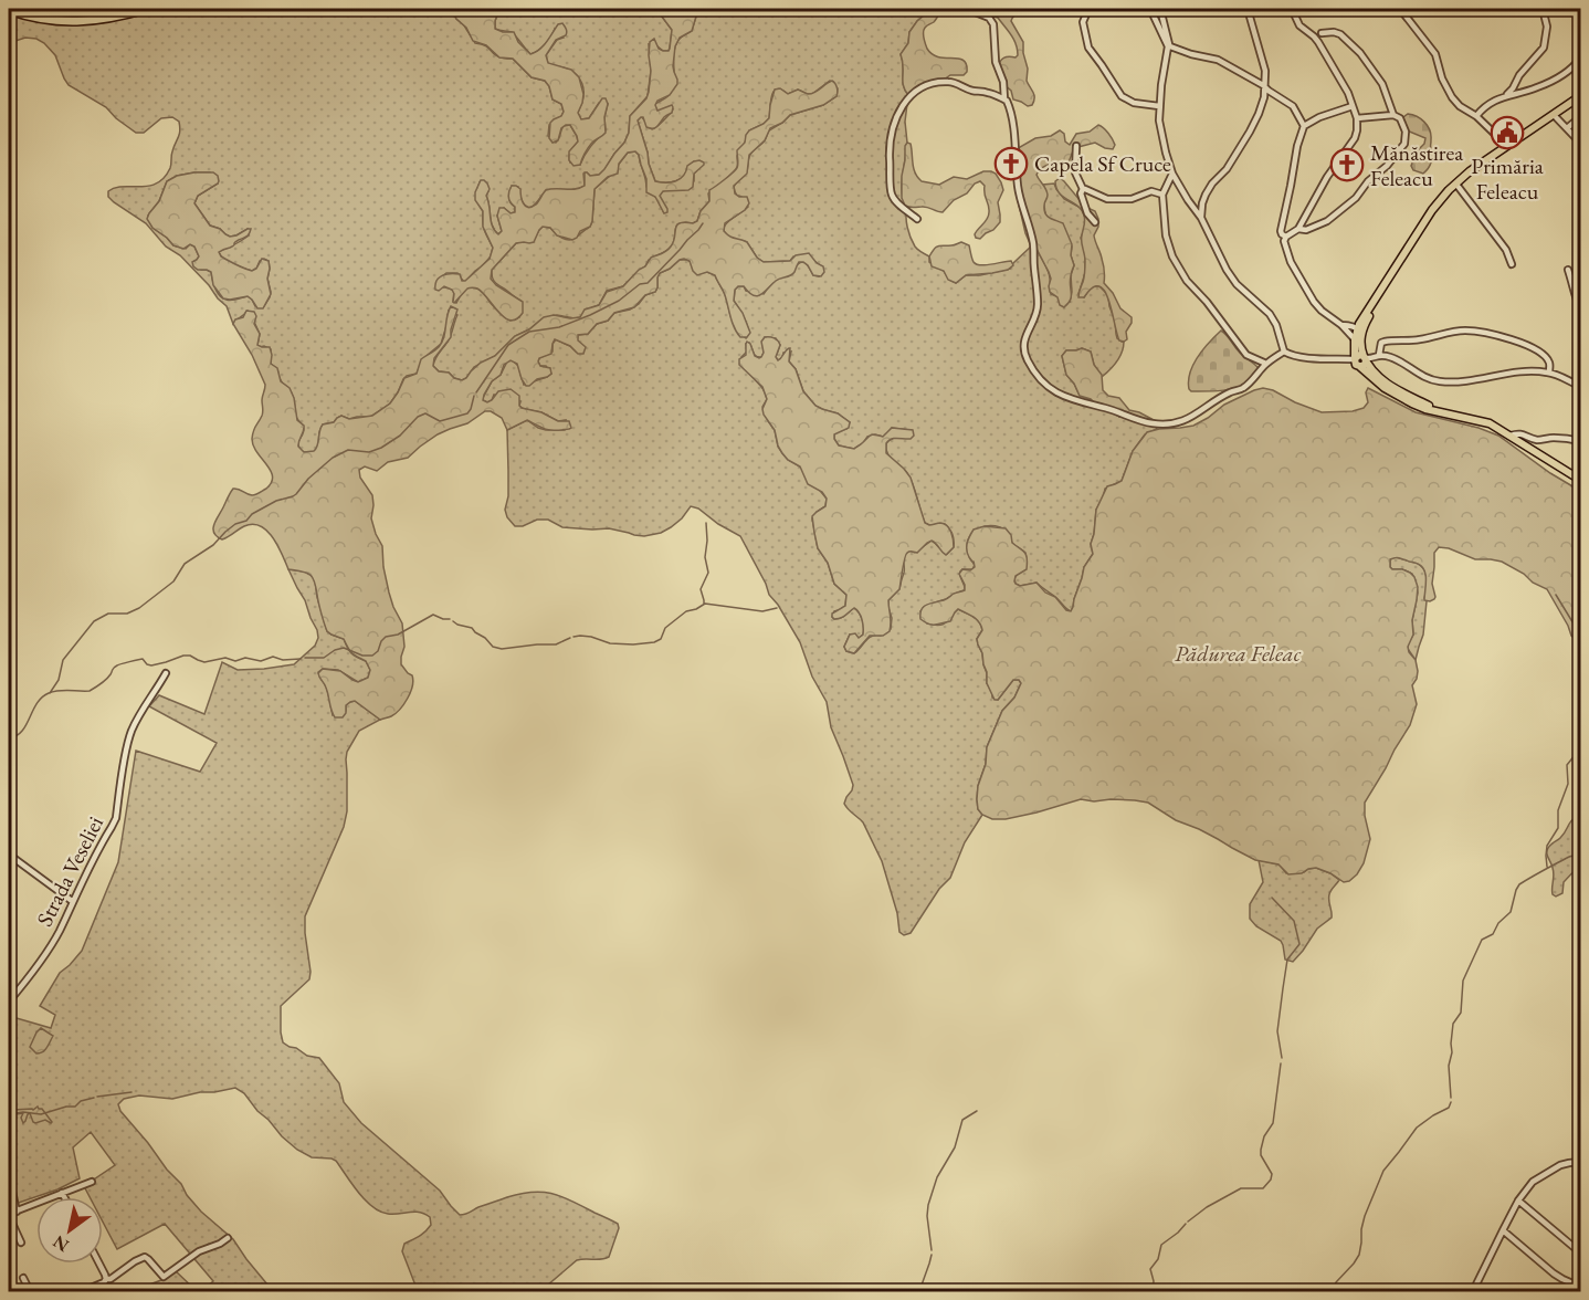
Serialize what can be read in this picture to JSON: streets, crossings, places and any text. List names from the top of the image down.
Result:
{
  "streets": {
    "street": ["Strada Veseliei"]
  },
  "parks": ["Pădurea Feleac"],
  "places": {
    "public building": ["Primăria Feleacu"],
    "church": ["Capela Sf Cruce", "Mănăstirea Feleacu"]
  },
  "north": "bottom left"
}
